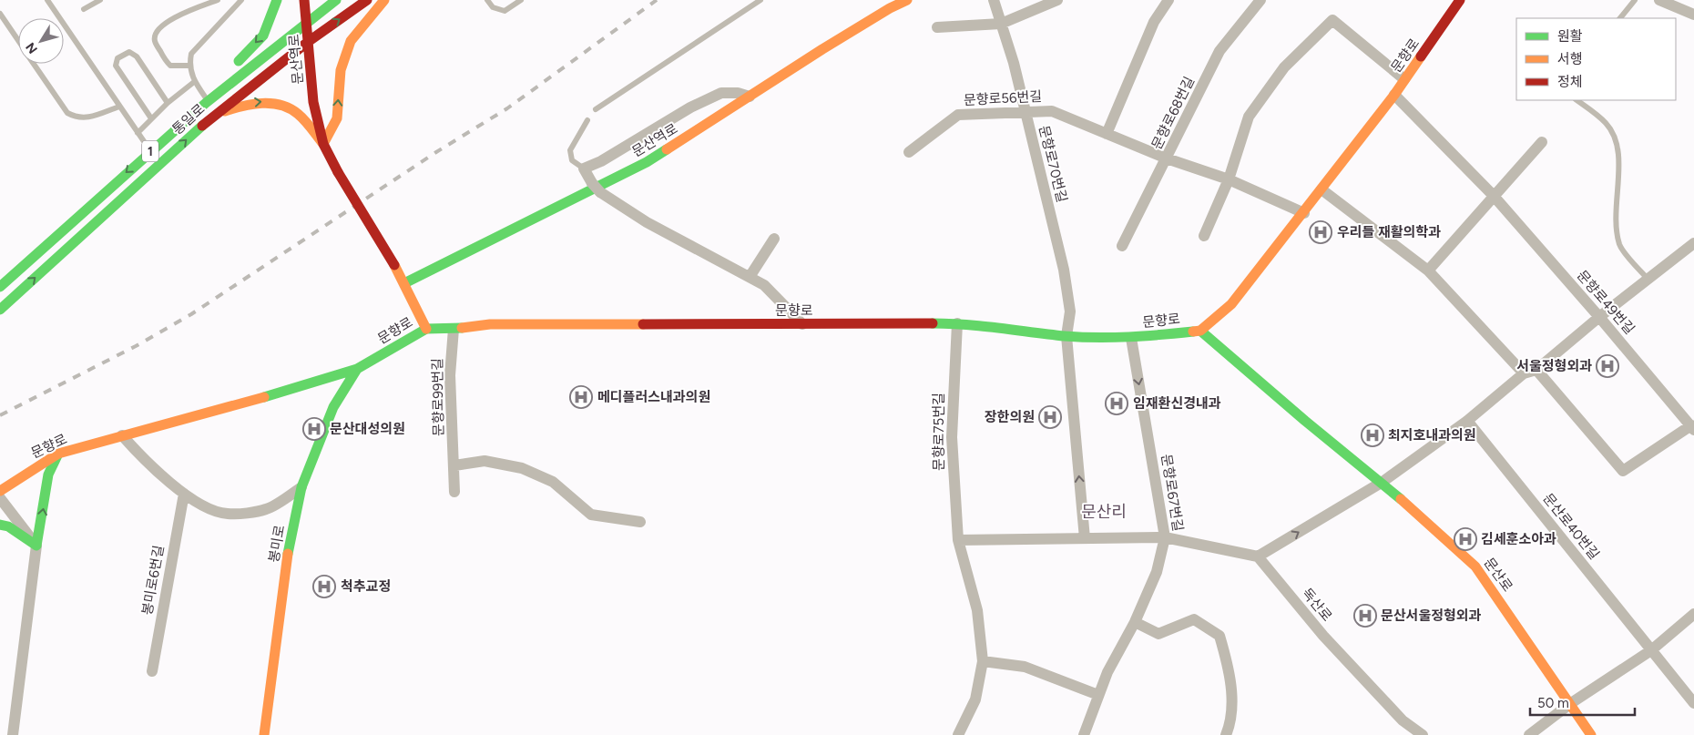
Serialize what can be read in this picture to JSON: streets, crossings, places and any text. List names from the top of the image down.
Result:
{
  "streets": {
    "main road": [
      "문향로",
      "문산역로",
      "통일로",
      "1",
      "봉미로",
      "문산로"
    ],
    "street": [
      "문향로56번길",
      "문향로68번길",
      "문향로70번길",
      "문향로49번길",
      "문향로99번길",
      "문향로75번길",
      "문향로67번길",
      "문산로40번길",
      "봉미로6번길",
      "독산로"
    ]
  },
  "crossings": [
    ["문향로", "문산역로"],
    ["문향로", "문향로56번길"],
    ["문향로", "문향로70번길"],
    ["문향로", "문향로49번길"],
    ["문향로", "문향로99번길"],
    ["문향로", "문향로75번길"],
    ["문향로", "문향로67번길"],
    ["문향로", "봉미로"],
    ["문향로", "문산로"],
    ["문산역로", "통일로"],
    ["문향로56번길", "문향로68번길"],
    ["문향로56번길", "문향로70번길"]
  ],
  "one_way": ["문향로70번길", "문향로67번길"],
  "districts": ["문산리"],
  "places": {
    "hospital": [
      "우리들 재활의학과",
      "서울정형외과",
      "메디플러스내과의원",
      "임재환신경내과",
      "장한의원",
      "문산대성의원",
      "최지호내과의원",
      "김세훈소아과",
      "척추교정",
      "문산서울정형외과"
    ]
  },
  "legend": ["원활", "서행", "정체"],
  "scale_bar": "50 m",
  "north": "bottom left"
}
